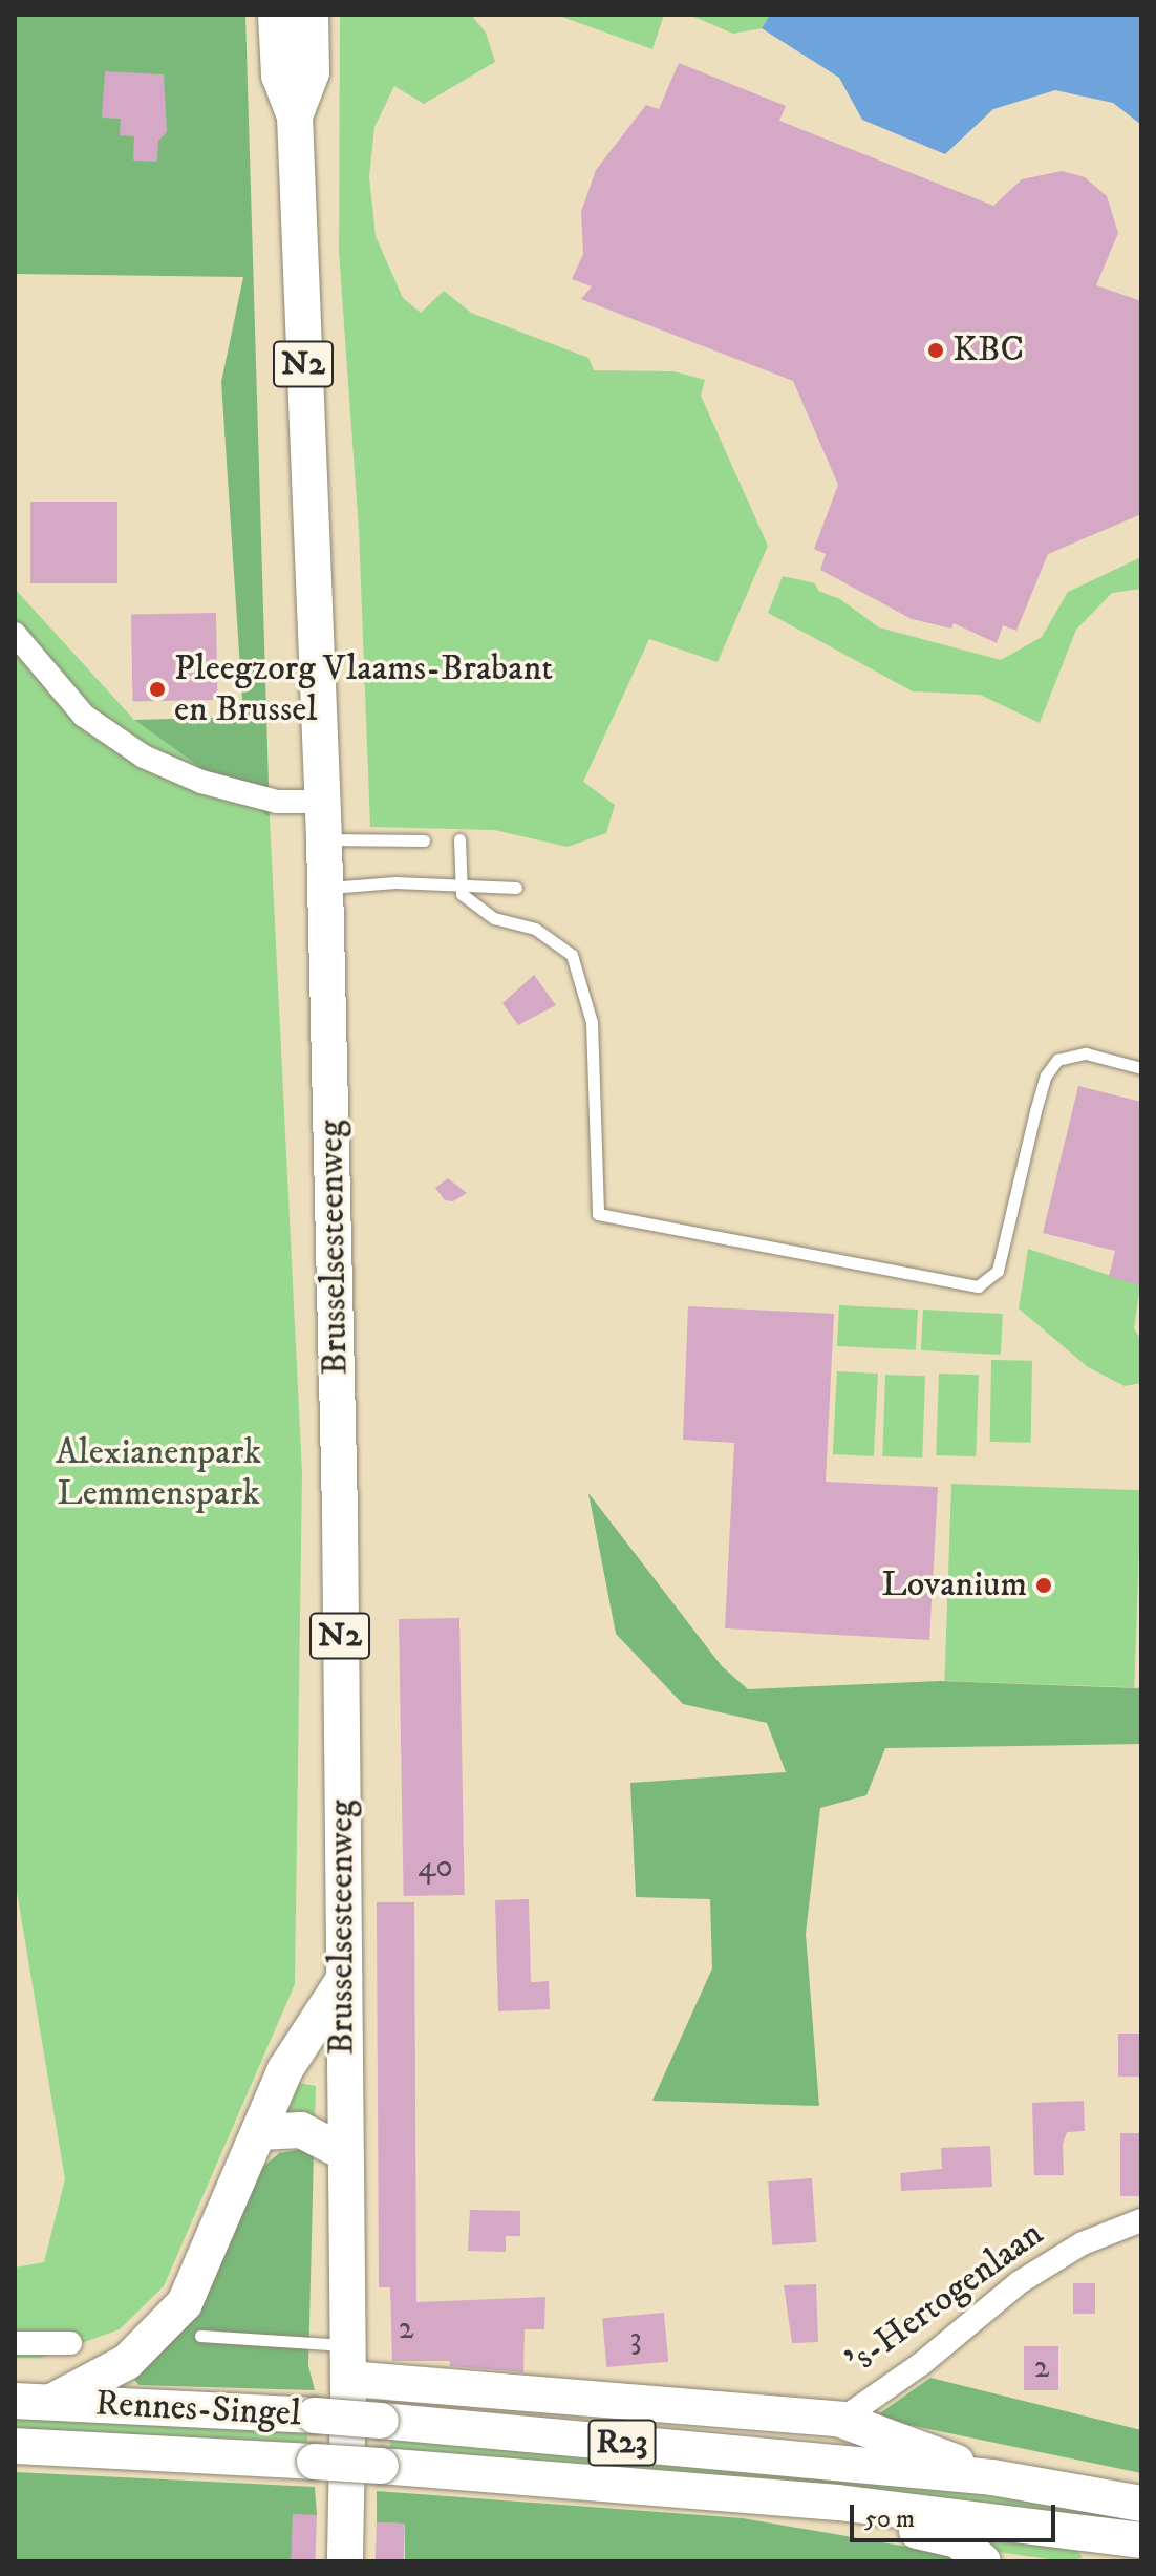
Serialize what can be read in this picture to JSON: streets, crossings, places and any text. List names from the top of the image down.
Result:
{
  "streets": {
    "main road": [
      "N2",
      "Brusselsesteenweg",
      "Rennes-Singel",
      "R23"
    ],
    "street": ["'s-Hertogenlaan"]
  },
  "crossings": [
    ["N2", "Brusselsesteenweg"],
    ["Rennes-Singel", "R23"]
  ],
  "parks": ["Alexianenpark Lemmenspark"],
  "places": ["KBC", "Pleegzorg Vlaams-Brabant en Brussel", "Lovanium"],
  "house_numbers": [
    "40",
    "2",
    "3",
    "2"
  ],
  "scale_bar": "50 m"
}
